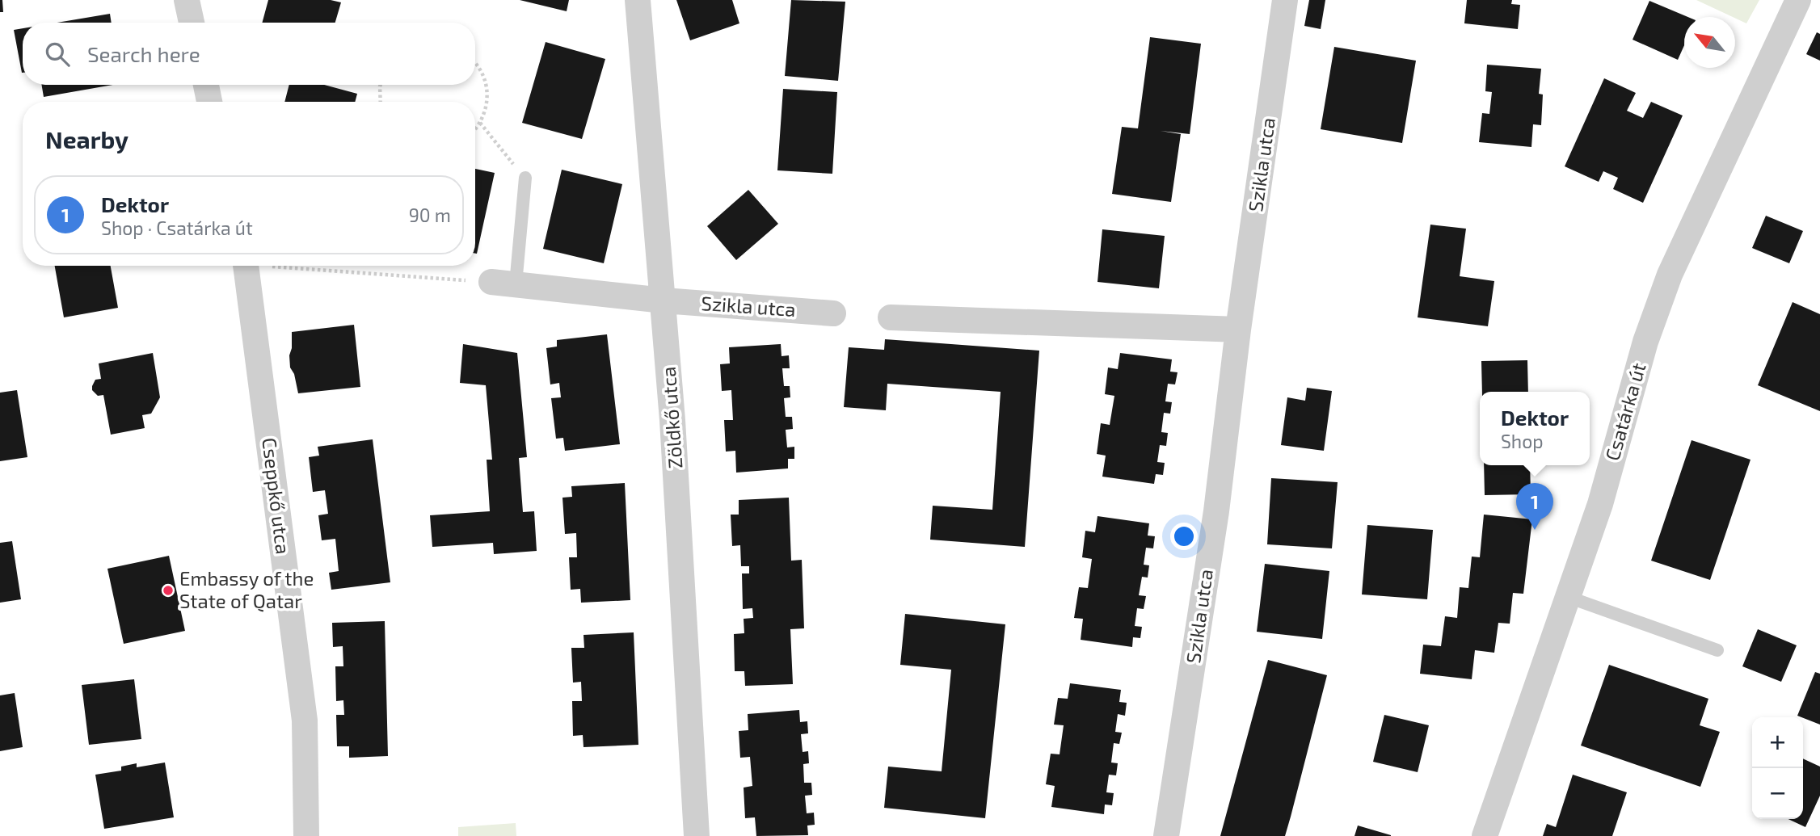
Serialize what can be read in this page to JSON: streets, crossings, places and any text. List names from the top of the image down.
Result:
{
  "streets": {
    "street": [
      "Szikla utca",
      "Csatárka út",
      "Zöldkő utca",
      "Cseppkő utca"
    ]
  },
  "crossings": [
    ["Szikla utca", "Zöldkő utca"]
  ],
  "places": ["Embassy of the State of Qatar"],
  "north": "top left",
  "page": {
    "search": "Search here",
    "heading": "Nearby",
    "list": [
      {
        "mark": "1",
        "name": "Dektor",
        "note": "Shop · Csatárka út",
        "value": "90 m"
      }
    ],
    "popup": ["Dektor", "Shop"],
    "pins": "1",
    "map_buttons": ["+", "−"]
  }
}
